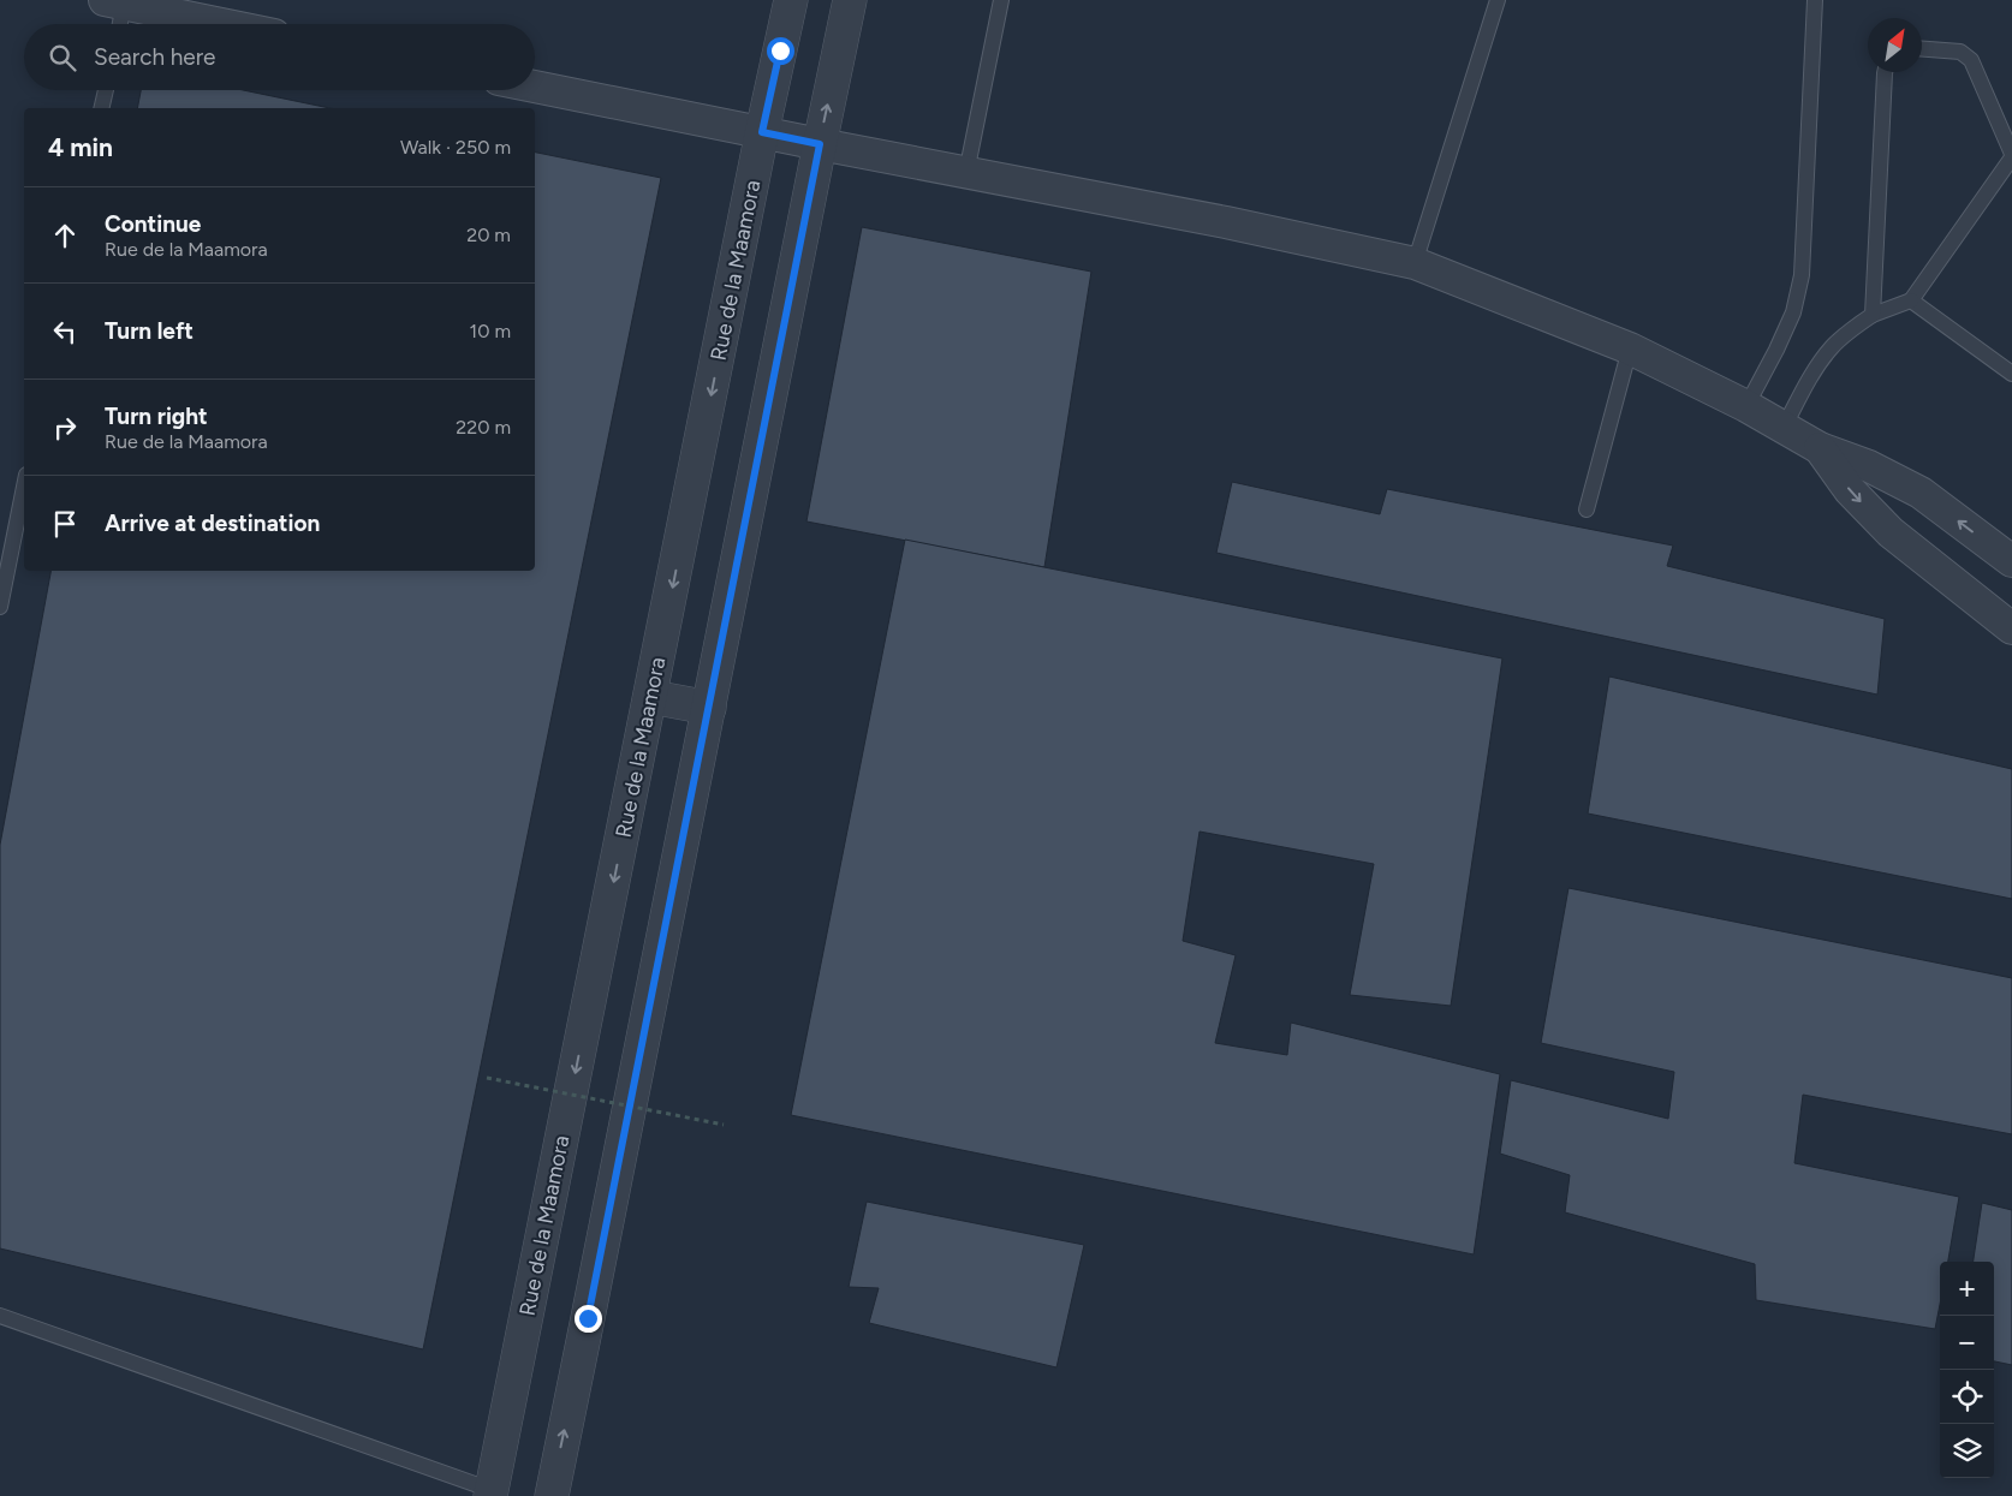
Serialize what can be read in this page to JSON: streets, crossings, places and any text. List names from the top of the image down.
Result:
{
  "streets": {
    "street": ["Rue de la Maamora"]
  },
  "north": "top right",
  "page": {
    "search": "Search here",
    "heading": ["4 min", "Walk · 250 m"],
    "list": [
      ["Continue", "Rue de la Maamora", "20 m"],
      ["Turn left", "10 m"],
      ["Turn right", "Rue de la Maamora", "220 m"],
      "Arrive at destination"
    ],
    "map_buttons": ["+", "−"]
  }
}
